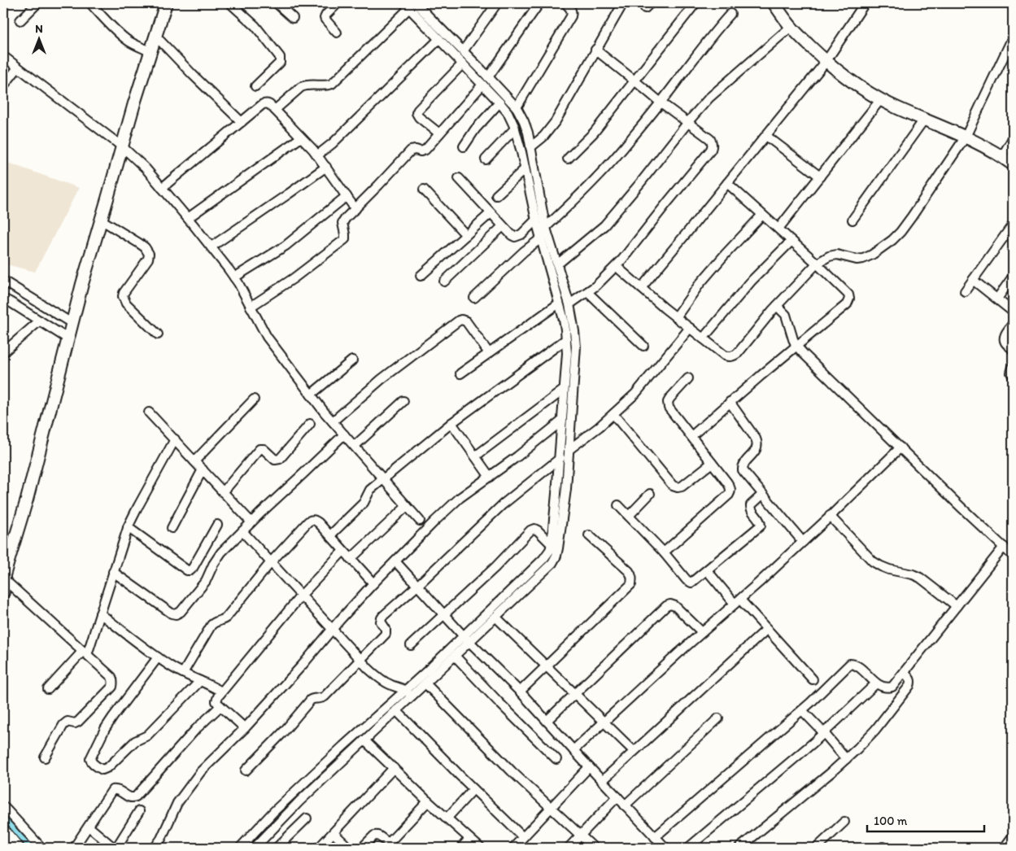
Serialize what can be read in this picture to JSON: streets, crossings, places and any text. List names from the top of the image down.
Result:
{
  "scale_bar": "100 m",
  "north": "top"
}
